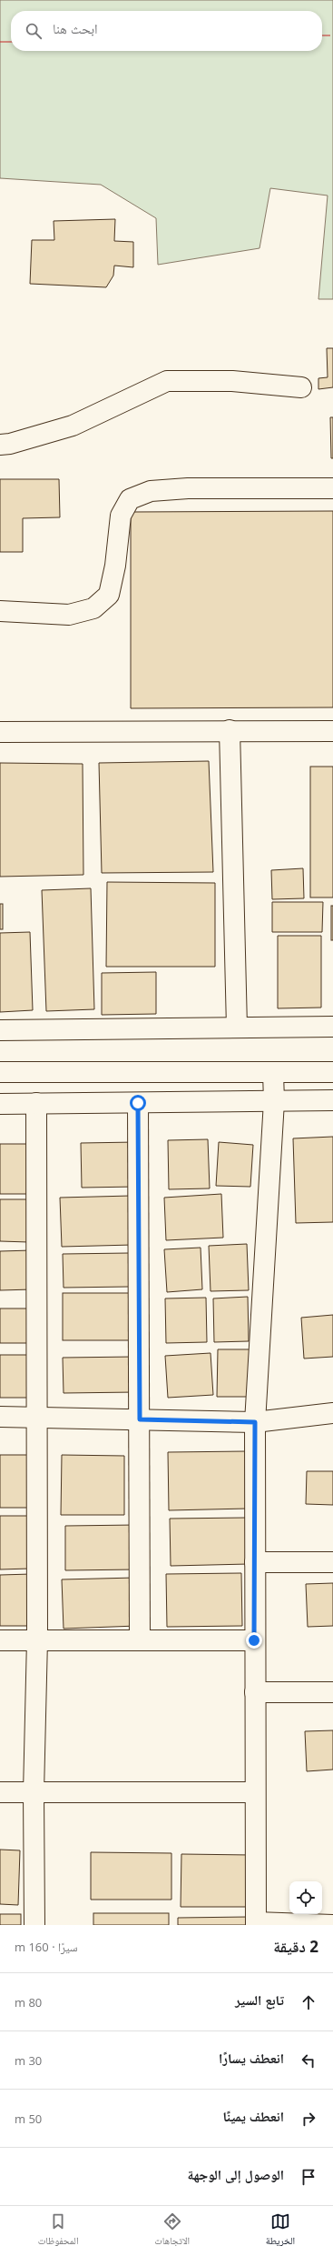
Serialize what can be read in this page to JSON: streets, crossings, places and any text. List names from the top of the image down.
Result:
{
  "page": {
    "search": "ابحث هنا",
    "heading": ["2 دقيقة", "سيرًا · 160 m"],
    "list": [
      ["تابع السير", "80 m"],
      ["انعطف يسارًا", "30 m"],
      ["انعطف يمينًا", "50 m"],
      "الوصول إلى الوجهة"
    ],
    "nav": ["الخريطة", "الاتجاهات", "المحفوظات"]
  }
}
